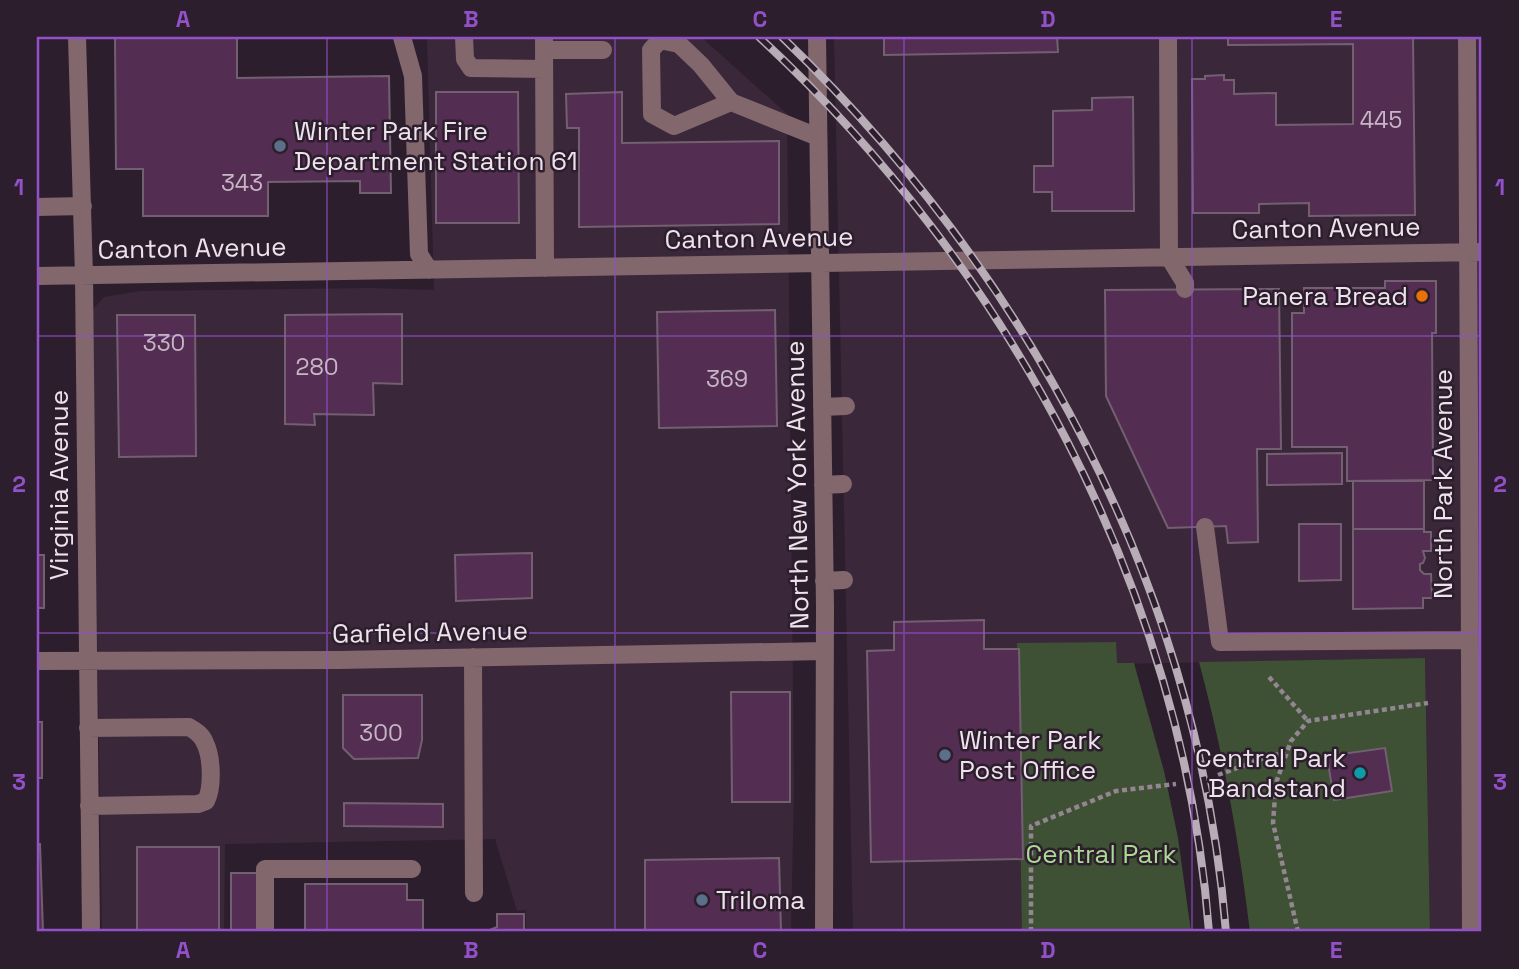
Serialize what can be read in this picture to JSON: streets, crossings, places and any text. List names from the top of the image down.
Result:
{
  "streets": {
    "street": [
      "Canton Avenue",
      "North Park Avenue",
      "Virginia Avenue",
      "North New York Avenue",
      "Garfield Avenue"
    ]
  },
  "crossings": [
    ["Canton Avenue", "North Park Avenue"],
    ["Canton Avenue", "Virginia Avenue"],
    ["Canton Avenue", "North New York Avenue"],
    ["Virginia Avenue", "Garfield Avenue"],
    ["North New York Avenue", "Garfield Avenue"]
  ],
  "parks": ["Central Park"],
  "places": [
    "Winter Park Fire Department Station 61",
    "Panera Bread",
    "Winter Park Post Office",
    "Central Park Bandstand",
    "Triloma"
  ],
  "house_numbers": [
    "445",
    "343",
    "330",
    "280",
    "369",
    "300"
  ],
  "grid": {
    "columns": [
      "A",
      "B",
      "C",
      "D",
      "E"
    ],
    "rows": ["1", "2", "3"]
  }
}
